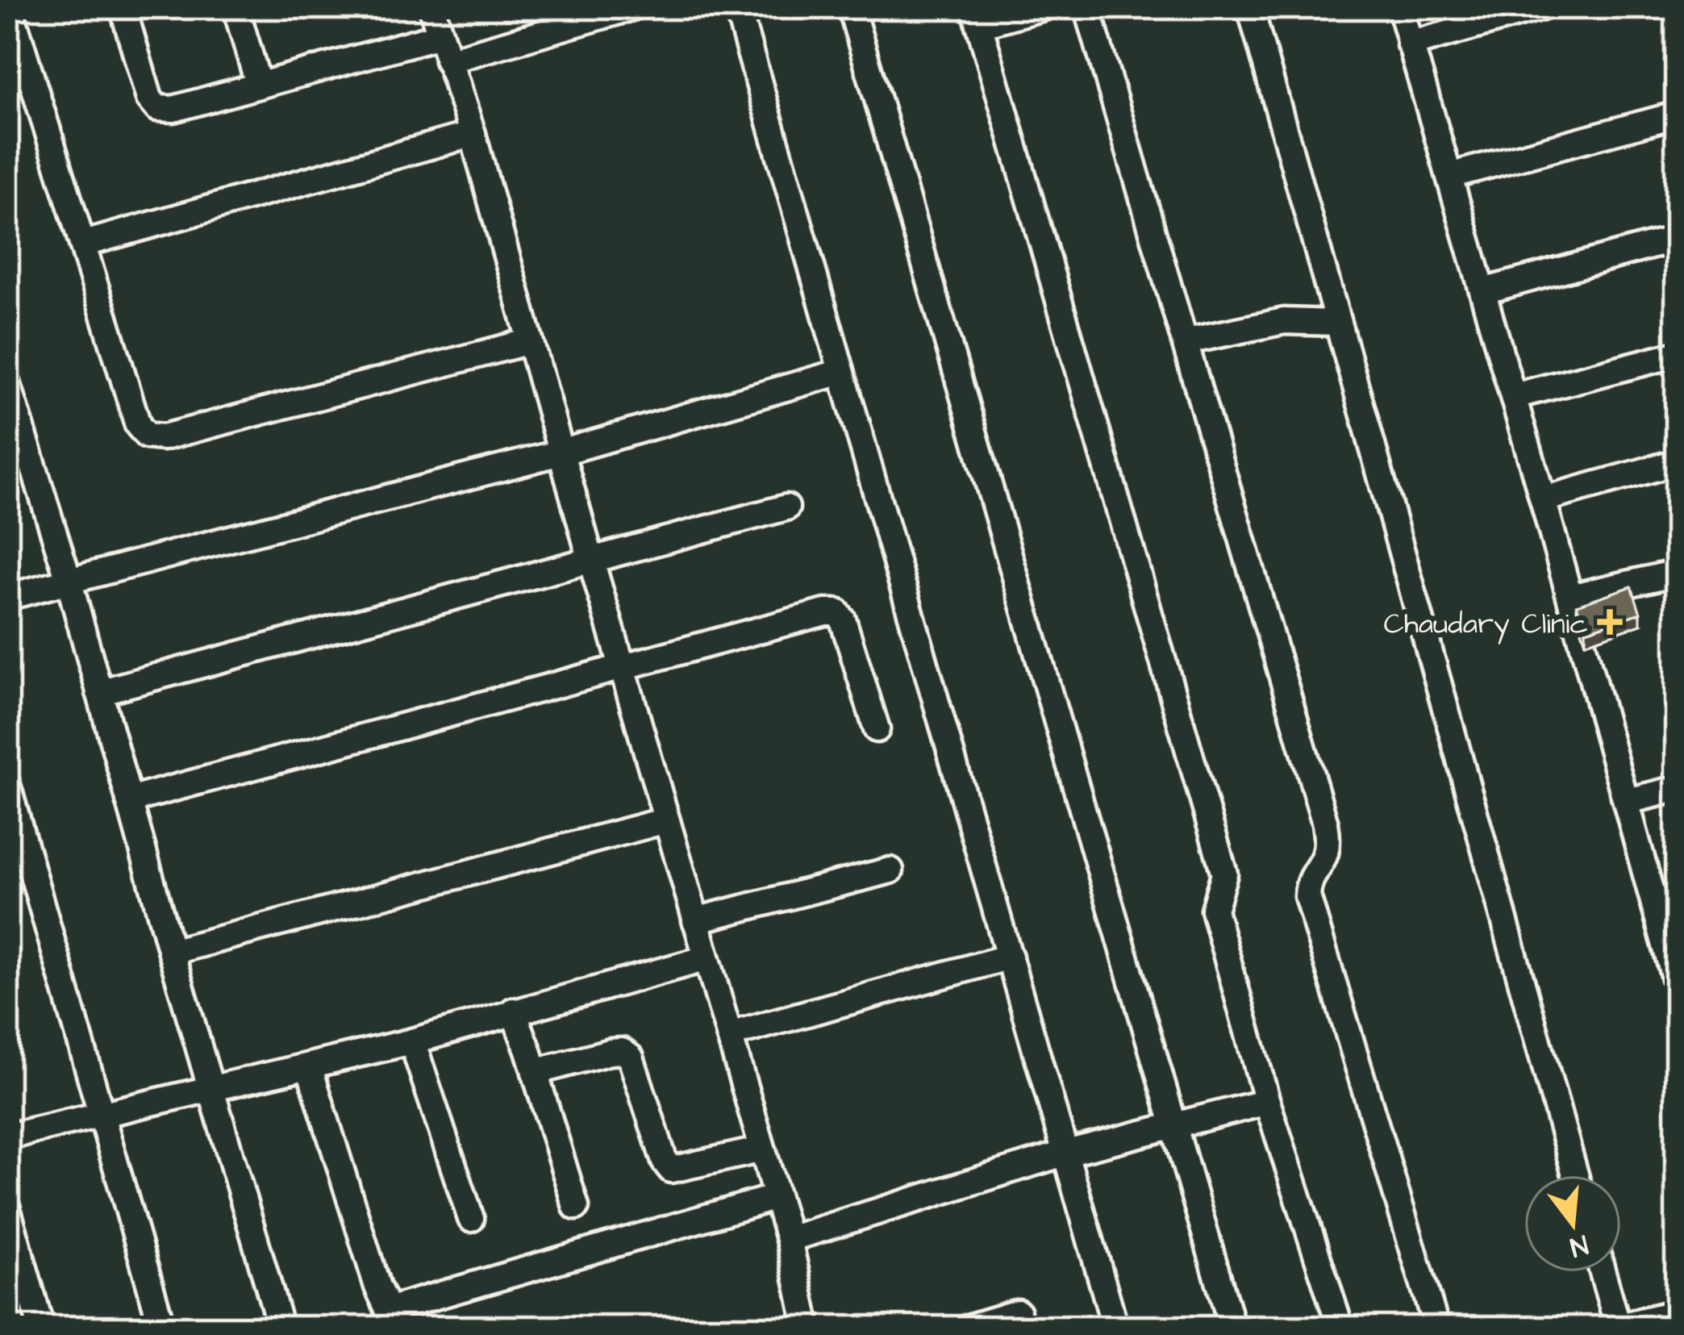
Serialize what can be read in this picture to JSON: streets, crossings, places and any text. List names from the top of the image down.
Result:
{
  "places": {
    "health": ["Chaudary Clinic"]
  },
  "north": "bottom"
}
